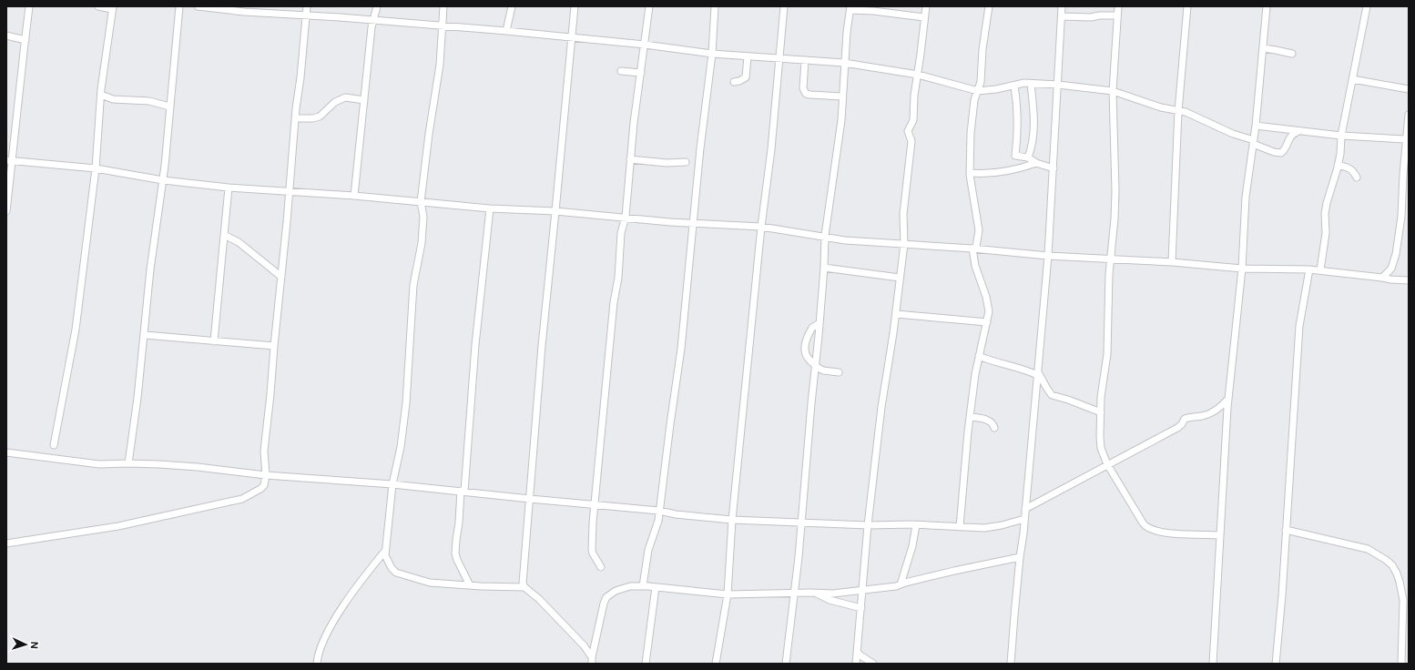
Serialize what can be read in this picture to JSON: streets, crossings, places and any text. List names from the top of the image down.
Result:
{
  "north": "right"
}
